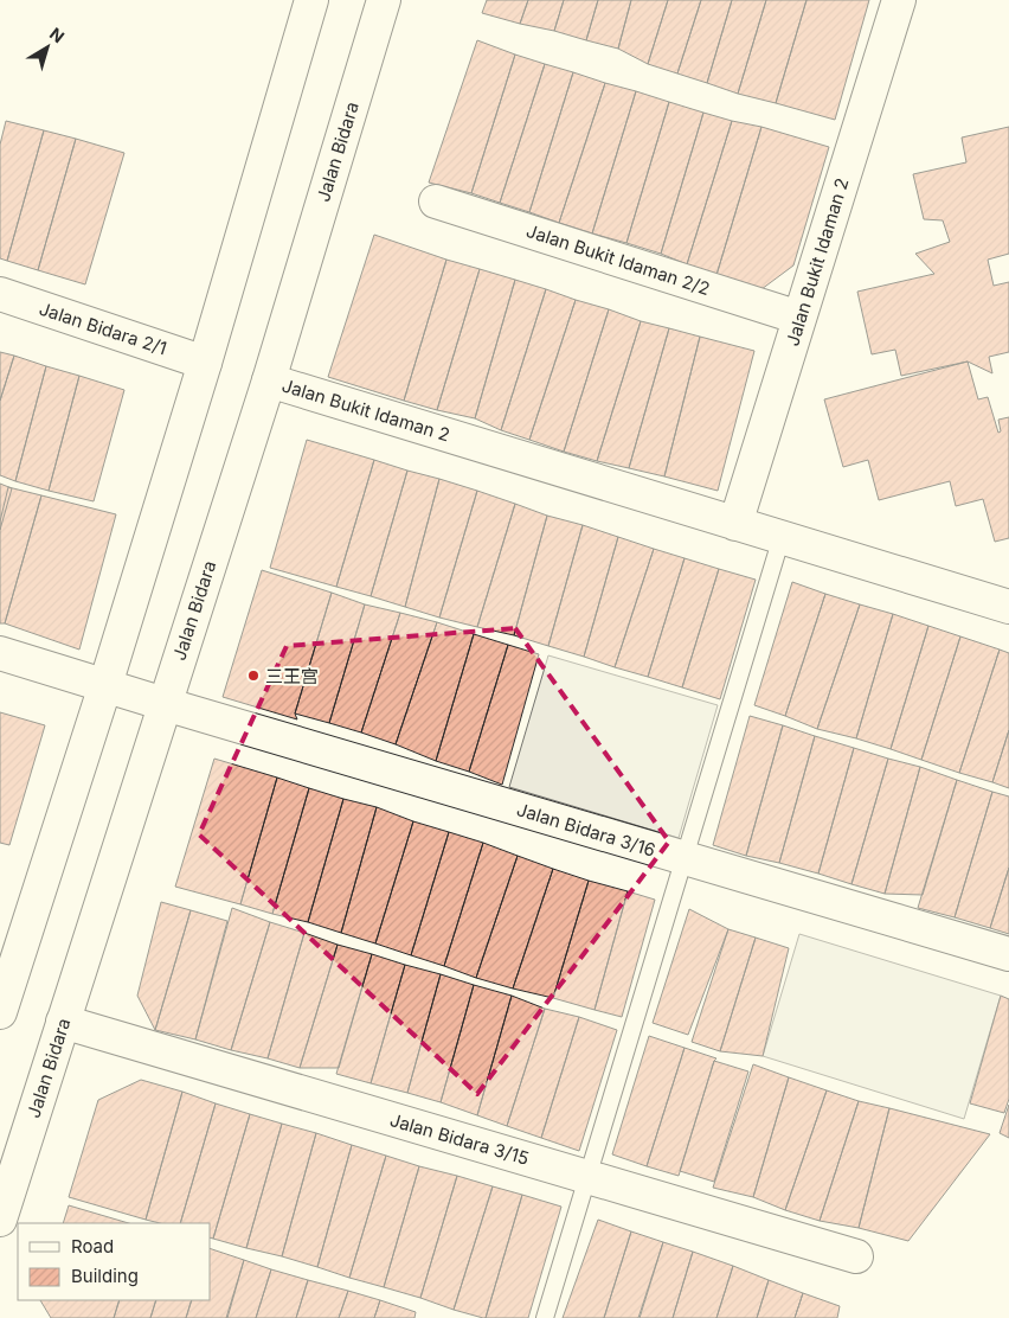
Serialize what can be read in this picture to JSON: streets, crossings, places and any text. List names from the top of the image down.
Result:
{
  "streets": {
    "street": [
      "Jalan Bidara",
      "Jalan Bukit Idaman 2/2",
      "Jalan Bukit Idaman 2",
      "Jalan Bidara 2/1",
      "Jalan Bidara 3/16",
      "Jalan Bidara 3/15"
    ]
  },
  "crossings": [
    ["Jalan Bidara", "Jalan Bukit Idaman 2"],
    ["Jalan Bidara", "Jalan Bidara 3/16"],
    ["Jalan Bidara", "Jalan Bidara 3/15"],
    ["Jalan Bukit Idaman 2/2", "Jalan Bukit Idaman 2"]
  ],
  "places": ["三王宫"],
  "legend": ["Road", "Building"],
  "north": "top right"
}
